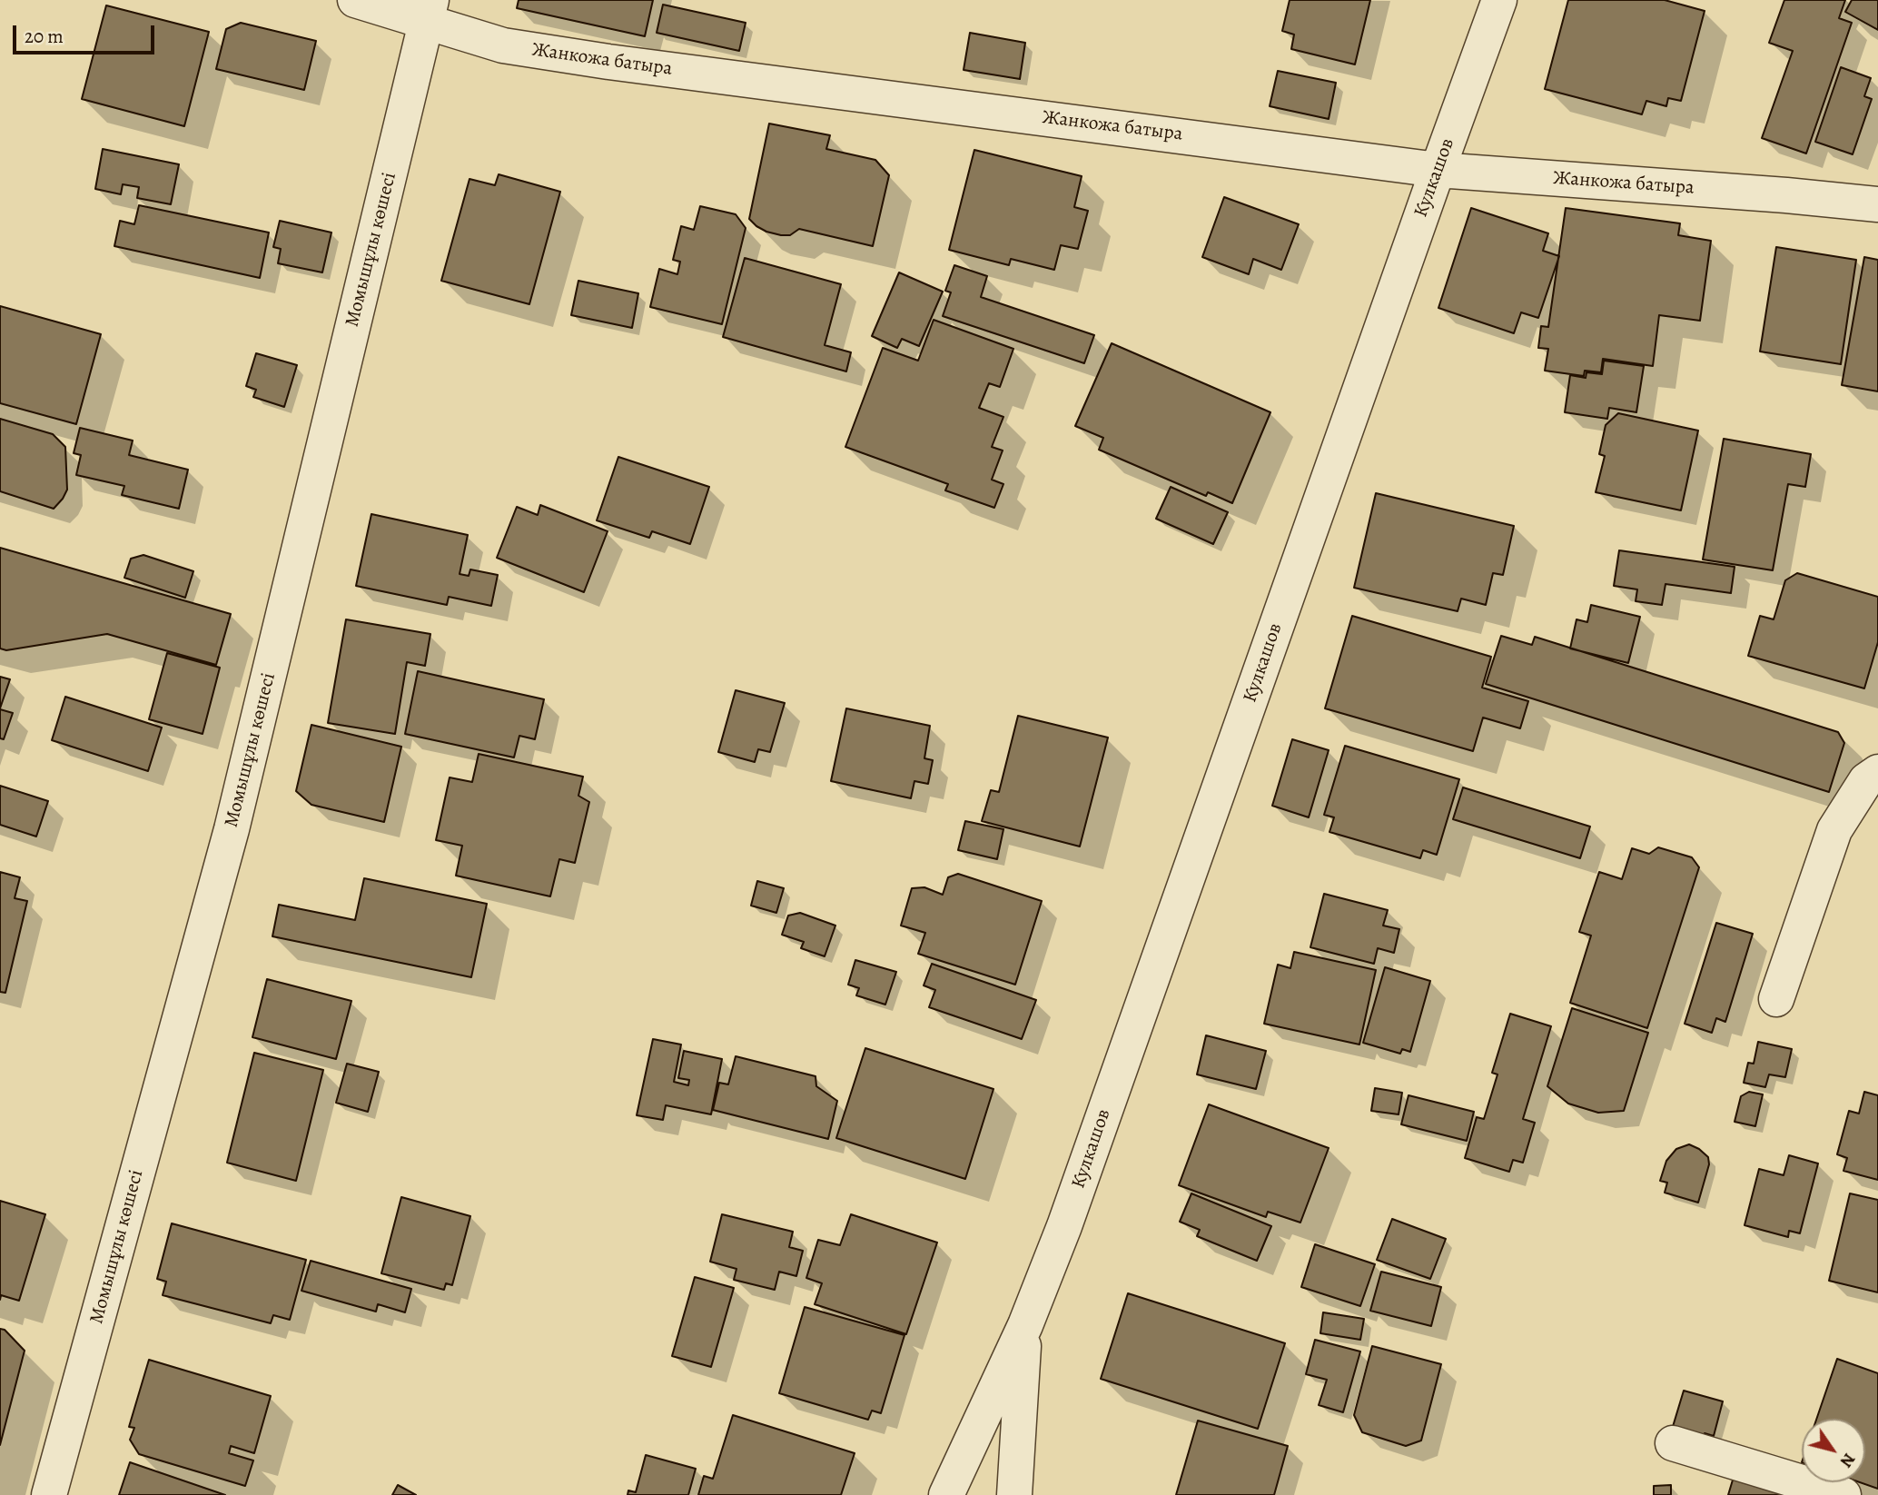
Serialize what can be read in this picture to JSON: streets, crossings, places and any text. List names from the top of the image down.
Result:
{
  "streets": {
    "street": ["Жанкожа батыра", "Кулкашов", "Момышұлы көшесі"]
  },
  "crossings": [
    ["Жанкожа батыра", "Кулкашов"],
    ["Жанкожа батыра", "Момышұлы көшесі"]
  ],
  "scale_bar": "20 m",
  "north": "bottom right"
}
